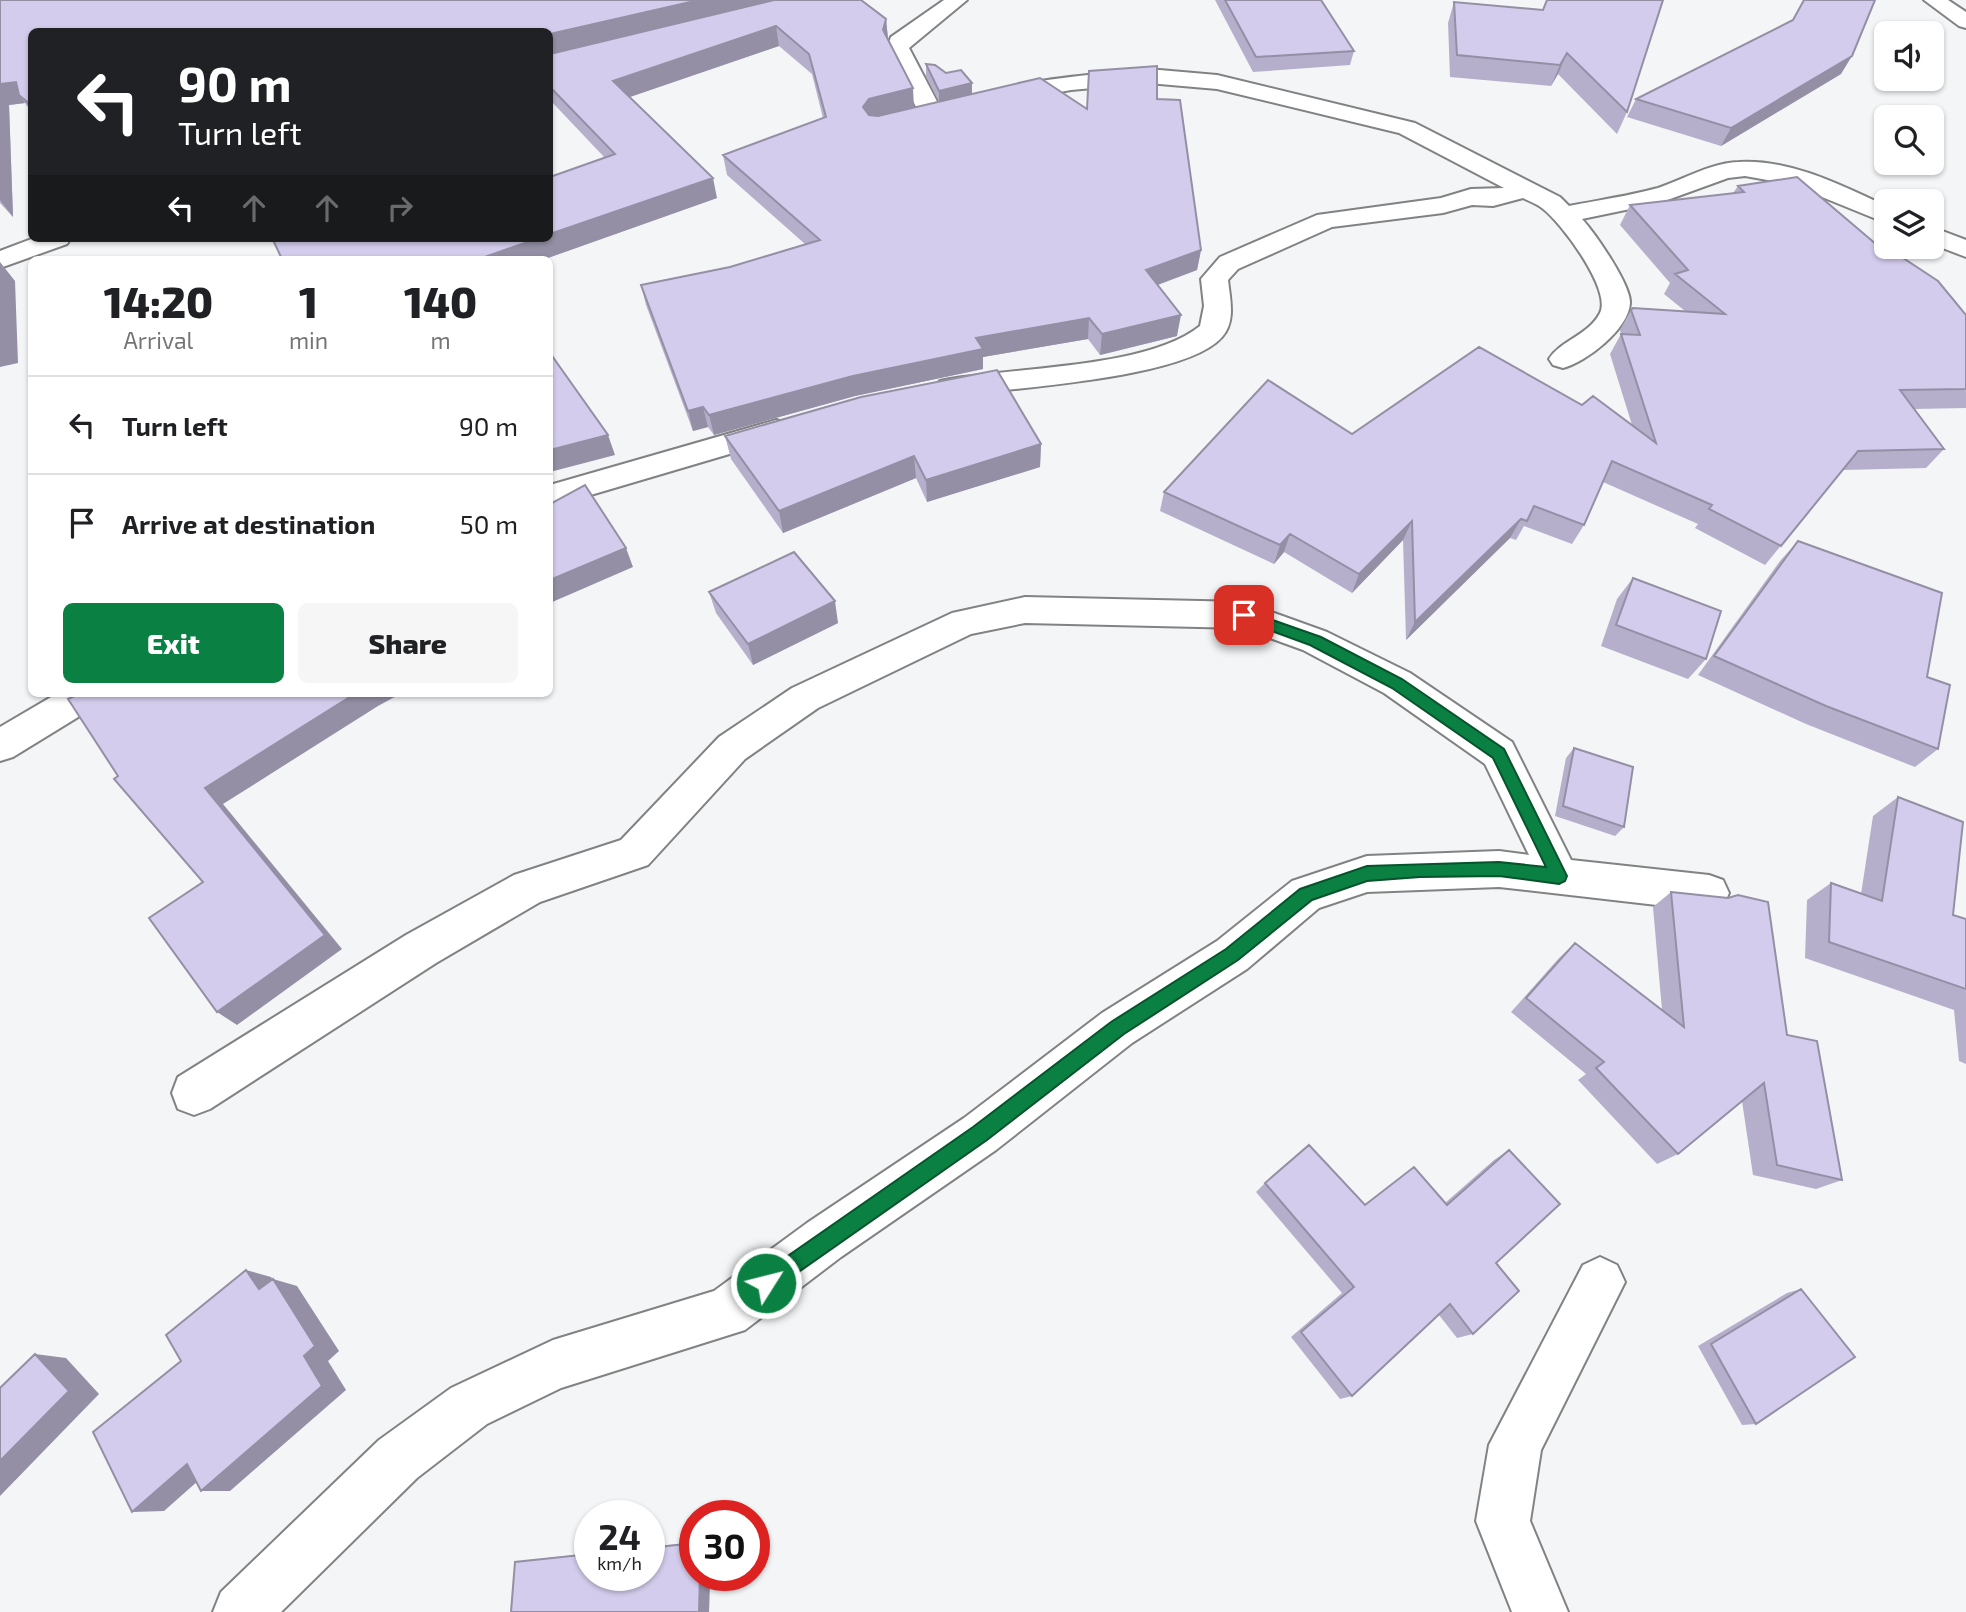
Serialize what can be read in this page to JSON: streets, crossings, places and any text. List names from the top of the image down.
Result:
{
  "page": {
    "turn": ["90 m", "Turn left"],
    "eta": [
      "14:20",
      "Arrival",
      "1",
      "min",
      "140",
      "m"
    ],
    "list": [
      {
        "name": "Turn left",
        "value": "90 m"
      },
      {
        "name": "Arrive at destination",
        "value": "50 m"
      }
    ],
    "buttons": ["Exit", "Share"],
    "speed": "24 km/h",
    "limit": "30"
  }
}
